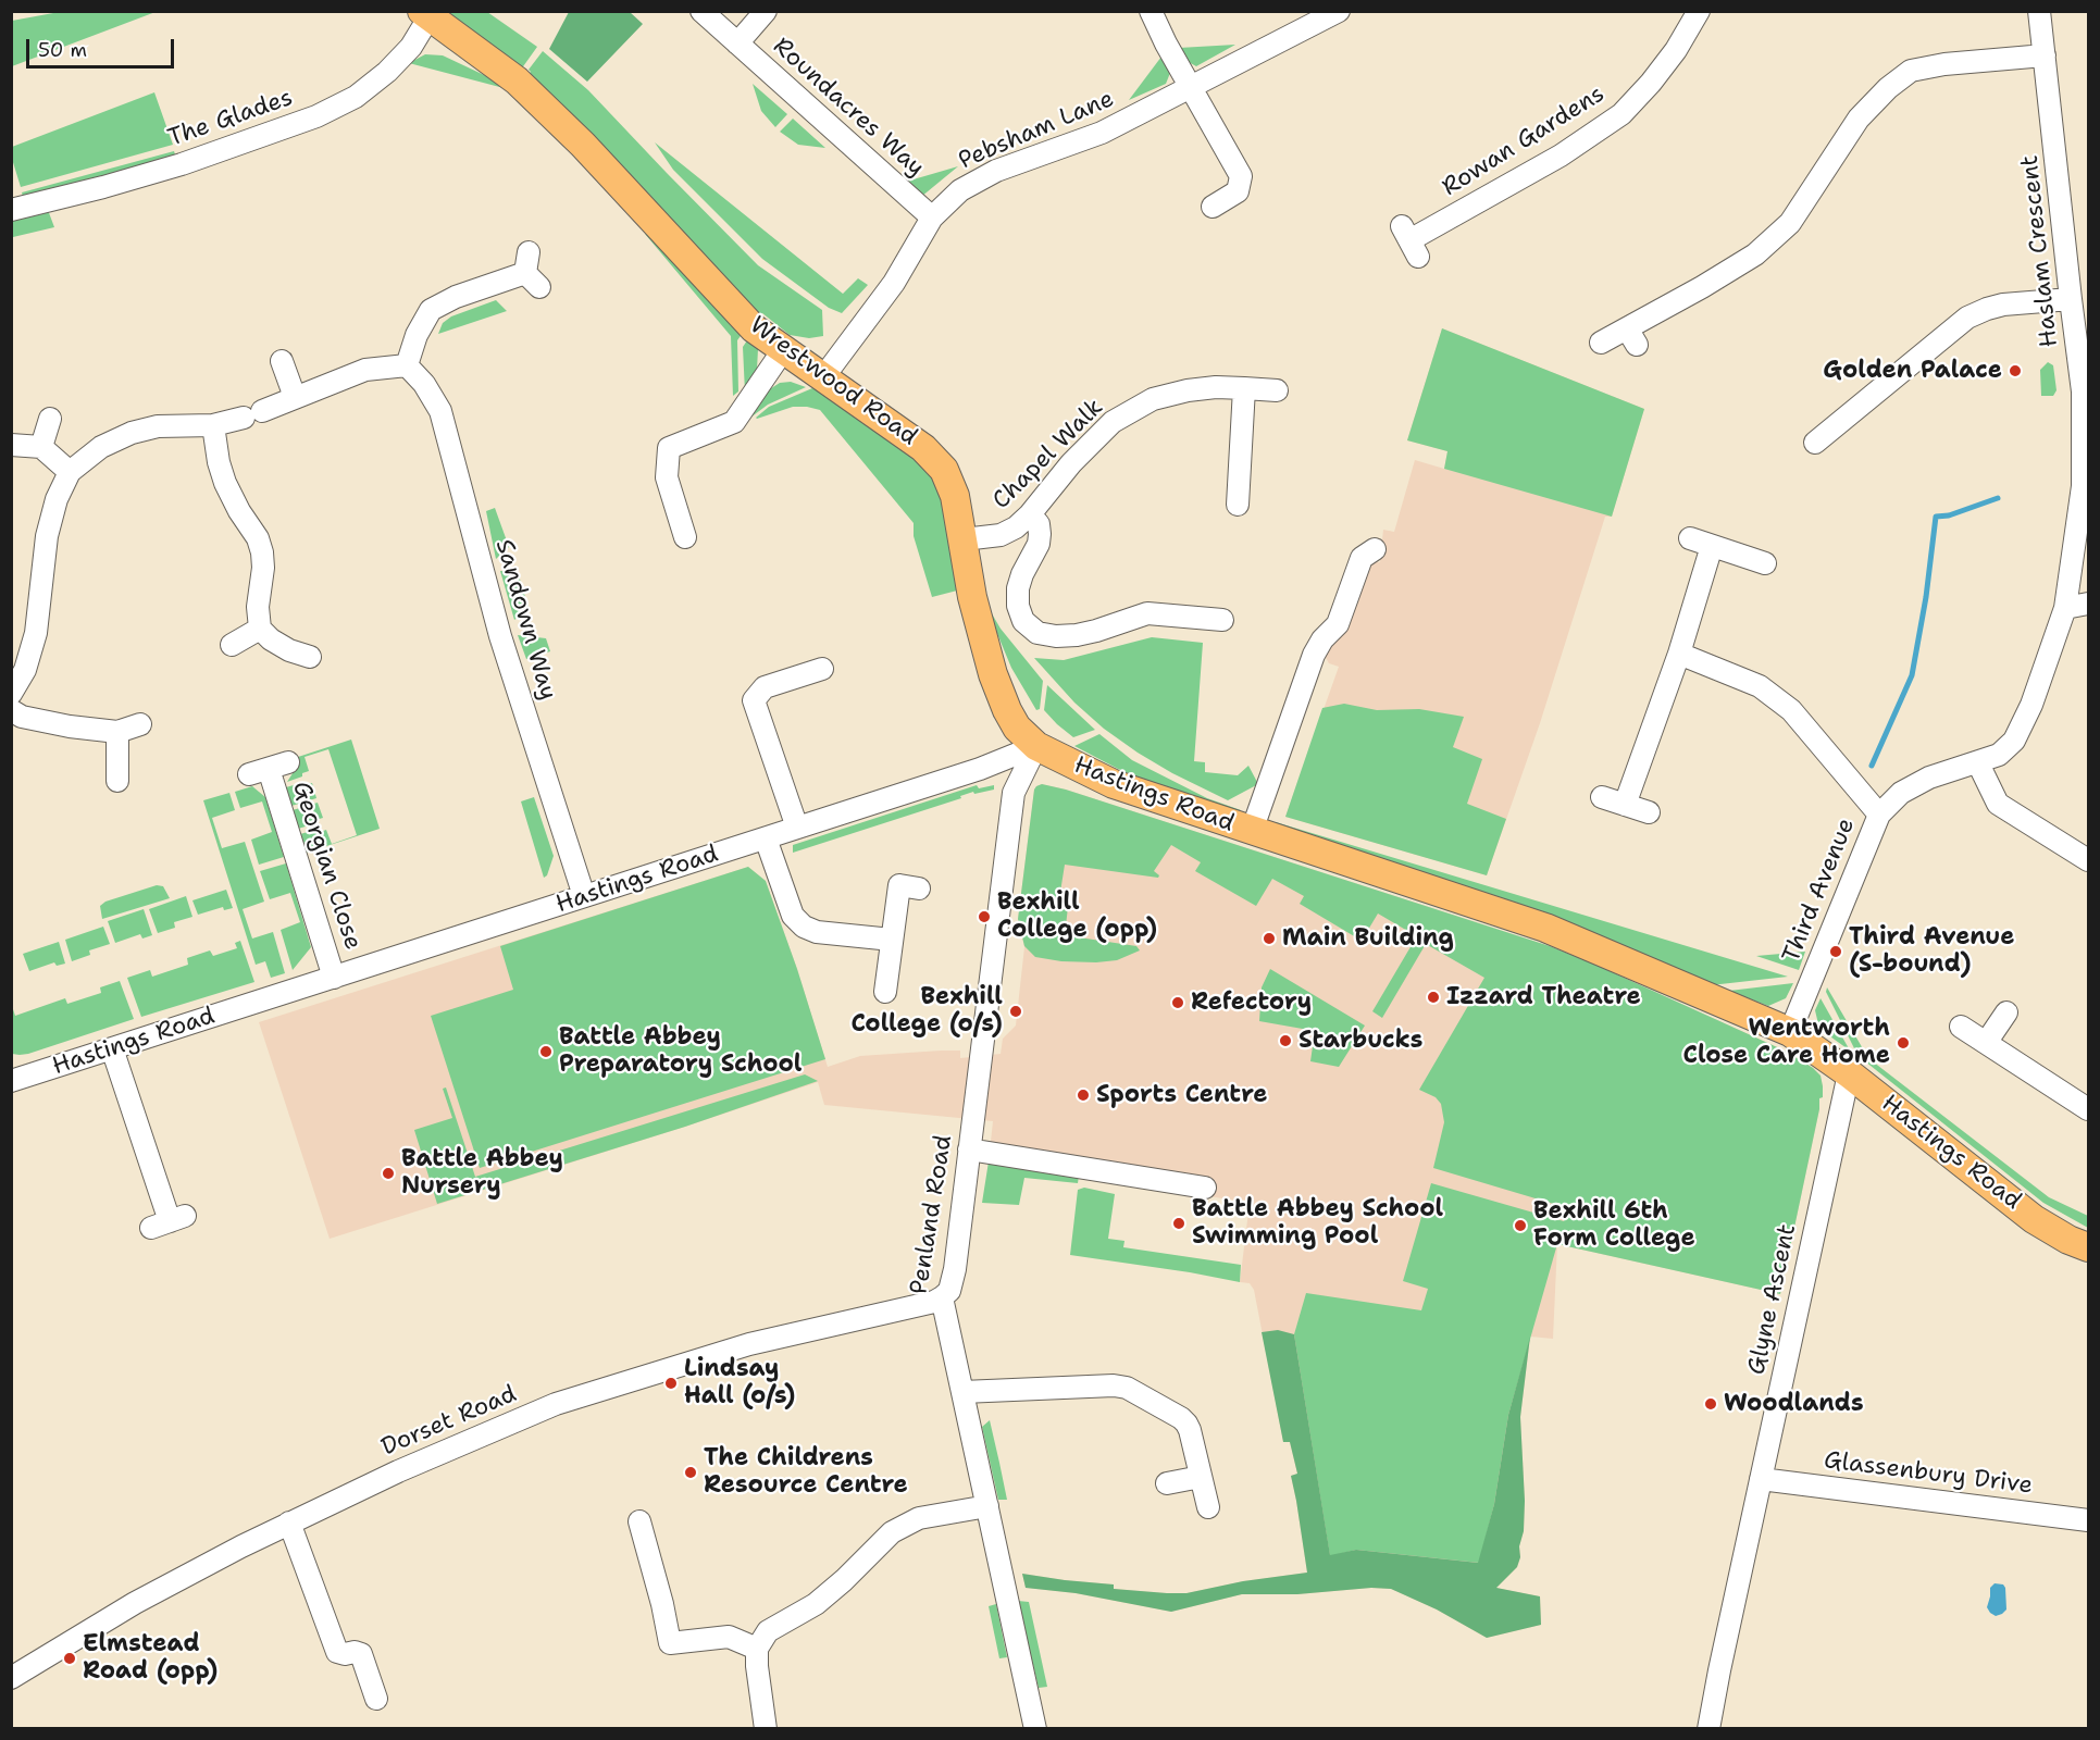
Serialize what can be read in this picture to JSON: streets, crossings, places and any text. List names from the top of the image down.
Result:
{
  "streets": {
    "main road": ["Wrestwood Road", "Hastings Road"],
    "street": [
      "Roundacres Way",
      "The Glades",
      "Pebsham Lane",
      "Rowan Gardens",
      "Haslam Crescent",
      "Chapel Walk",
      "Sandown Way",
      "Georgian Close",
      "Third Avenue",
      "Penland Road",
      "Glyne Ascent",
      "Dorset Road",
      "Glassenbury Drive"
    ]
  },
  "crossings": [
    ["Roundacres Way", "Pebsham Lane"],
    ["The Glades", "Wrestwood Road"],
    ["Pebsham Lane", "Wrestwood Road"],
    ["Haslam Crescent", "Third Avenue"],
    ["Wrestwood Road", "Chapel Walk"],
    ["Wrestwood Road", "Hastings Road"],
    ["Wrestwood Road", "Penland Road"],
    ["Sandown Way", "Hastings Road"],
    ["Hastings Road", "Georgian Close"],
    ["Hastings Road", "Third Avenue"],
    ["Hastings Road", "Penland Road"],
    ["Hastings Road", "Glyne Ascent"],
    ["Penland Road", "Dorset Road"],
    ["Glyne Ascent", "Glassenbury Drive"]
  ],
  "places": [
    "Golden Palace",
    "Bexhill College (opp)",
    "Main Building",
    "Third Avenue (S-bound)",
    "Izzard Theatre",
    "Refectory",
    "Bexhill College (o/s)",
    "Starbucks",
    "Wentworth Close Care Home",
    "Battle Abbey Preparatory School",
    "Sports Centre",
    "Battle Abbey Nursery",
    "Battle Abbey School Swimming Pool",
    "Bexhill 6th Form College",
    "Lindsay Hall (o/s)",
    "Woodlands",
    "The Childrens Resource Centre",
    "Elmstead Road (opp)"
  ],
  "scale_bar": "50 m"
}
